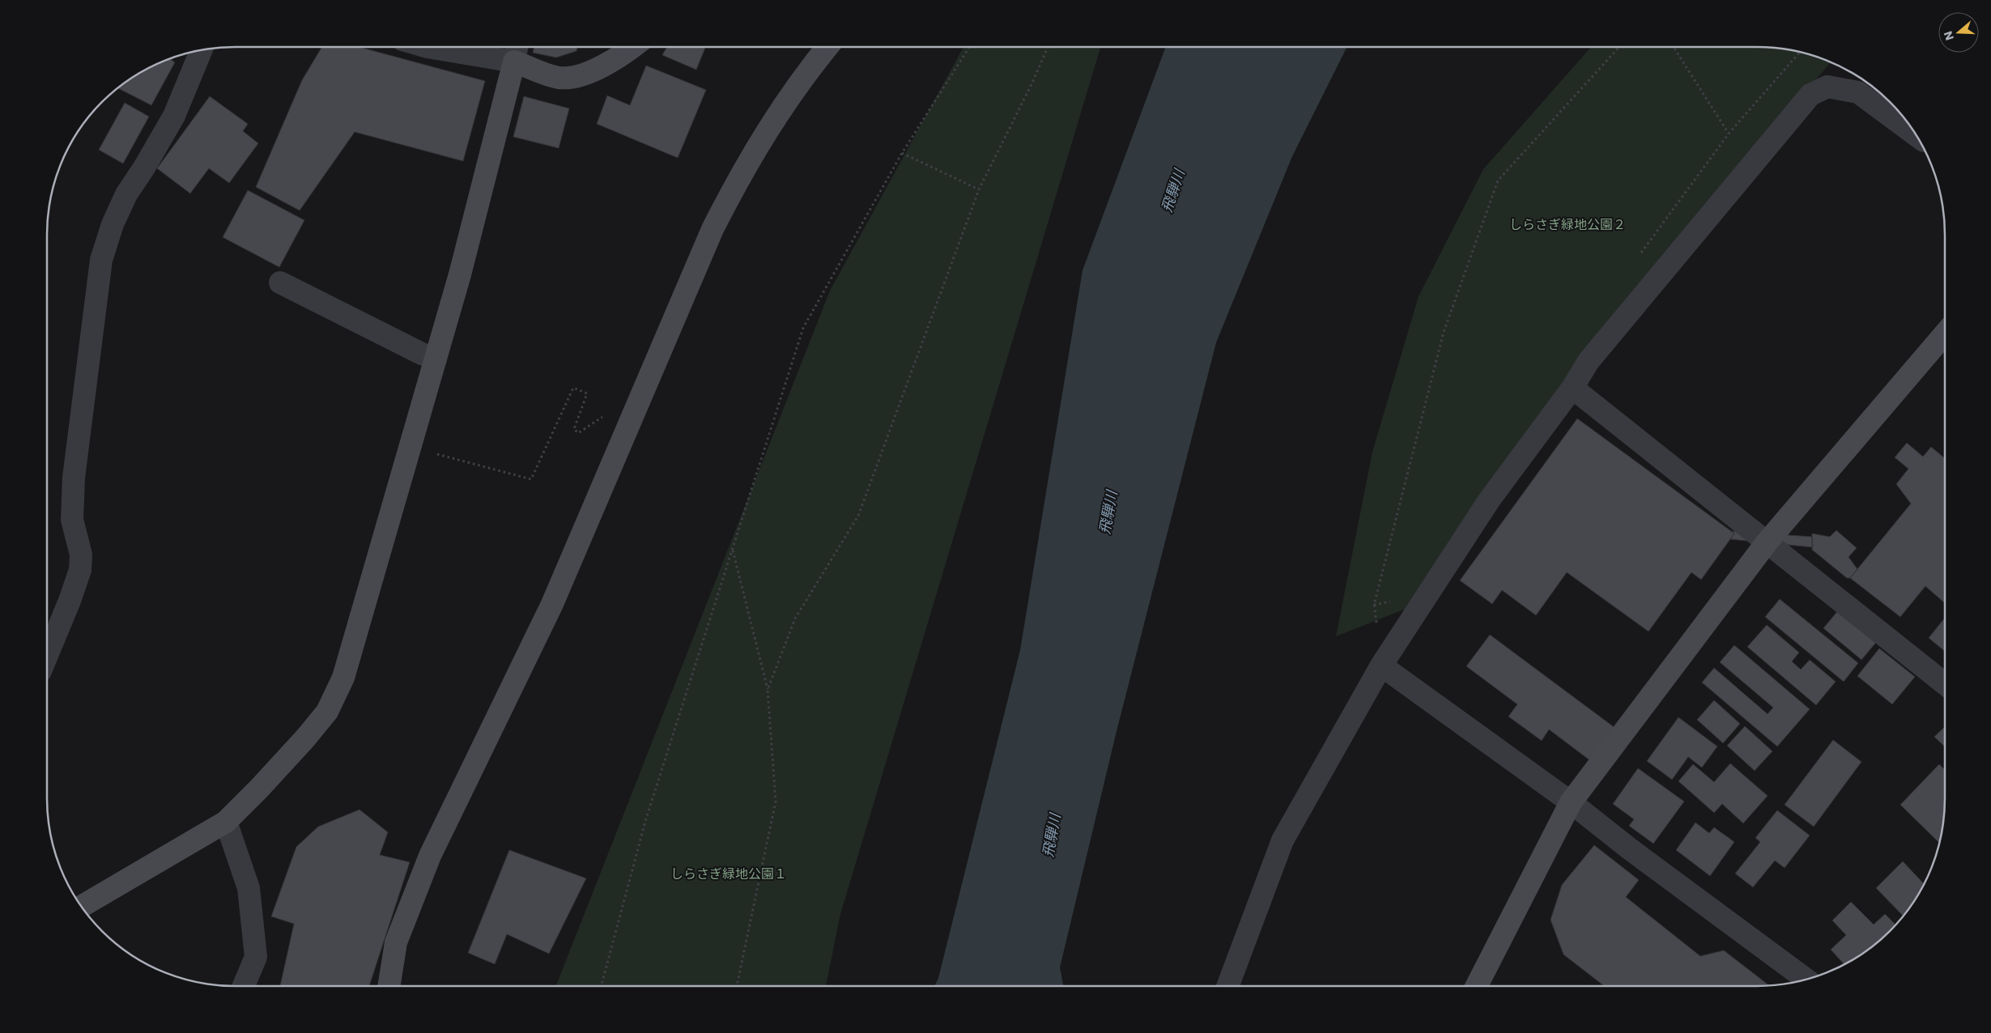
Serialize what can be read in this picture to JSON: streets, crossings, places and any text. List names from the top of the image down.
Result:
{
  "water": ["飛騨川"],
  "parks": ["しらさぎ緑地公園２", "しらさぎ緑地公園１"],
  "north": "left"
}
